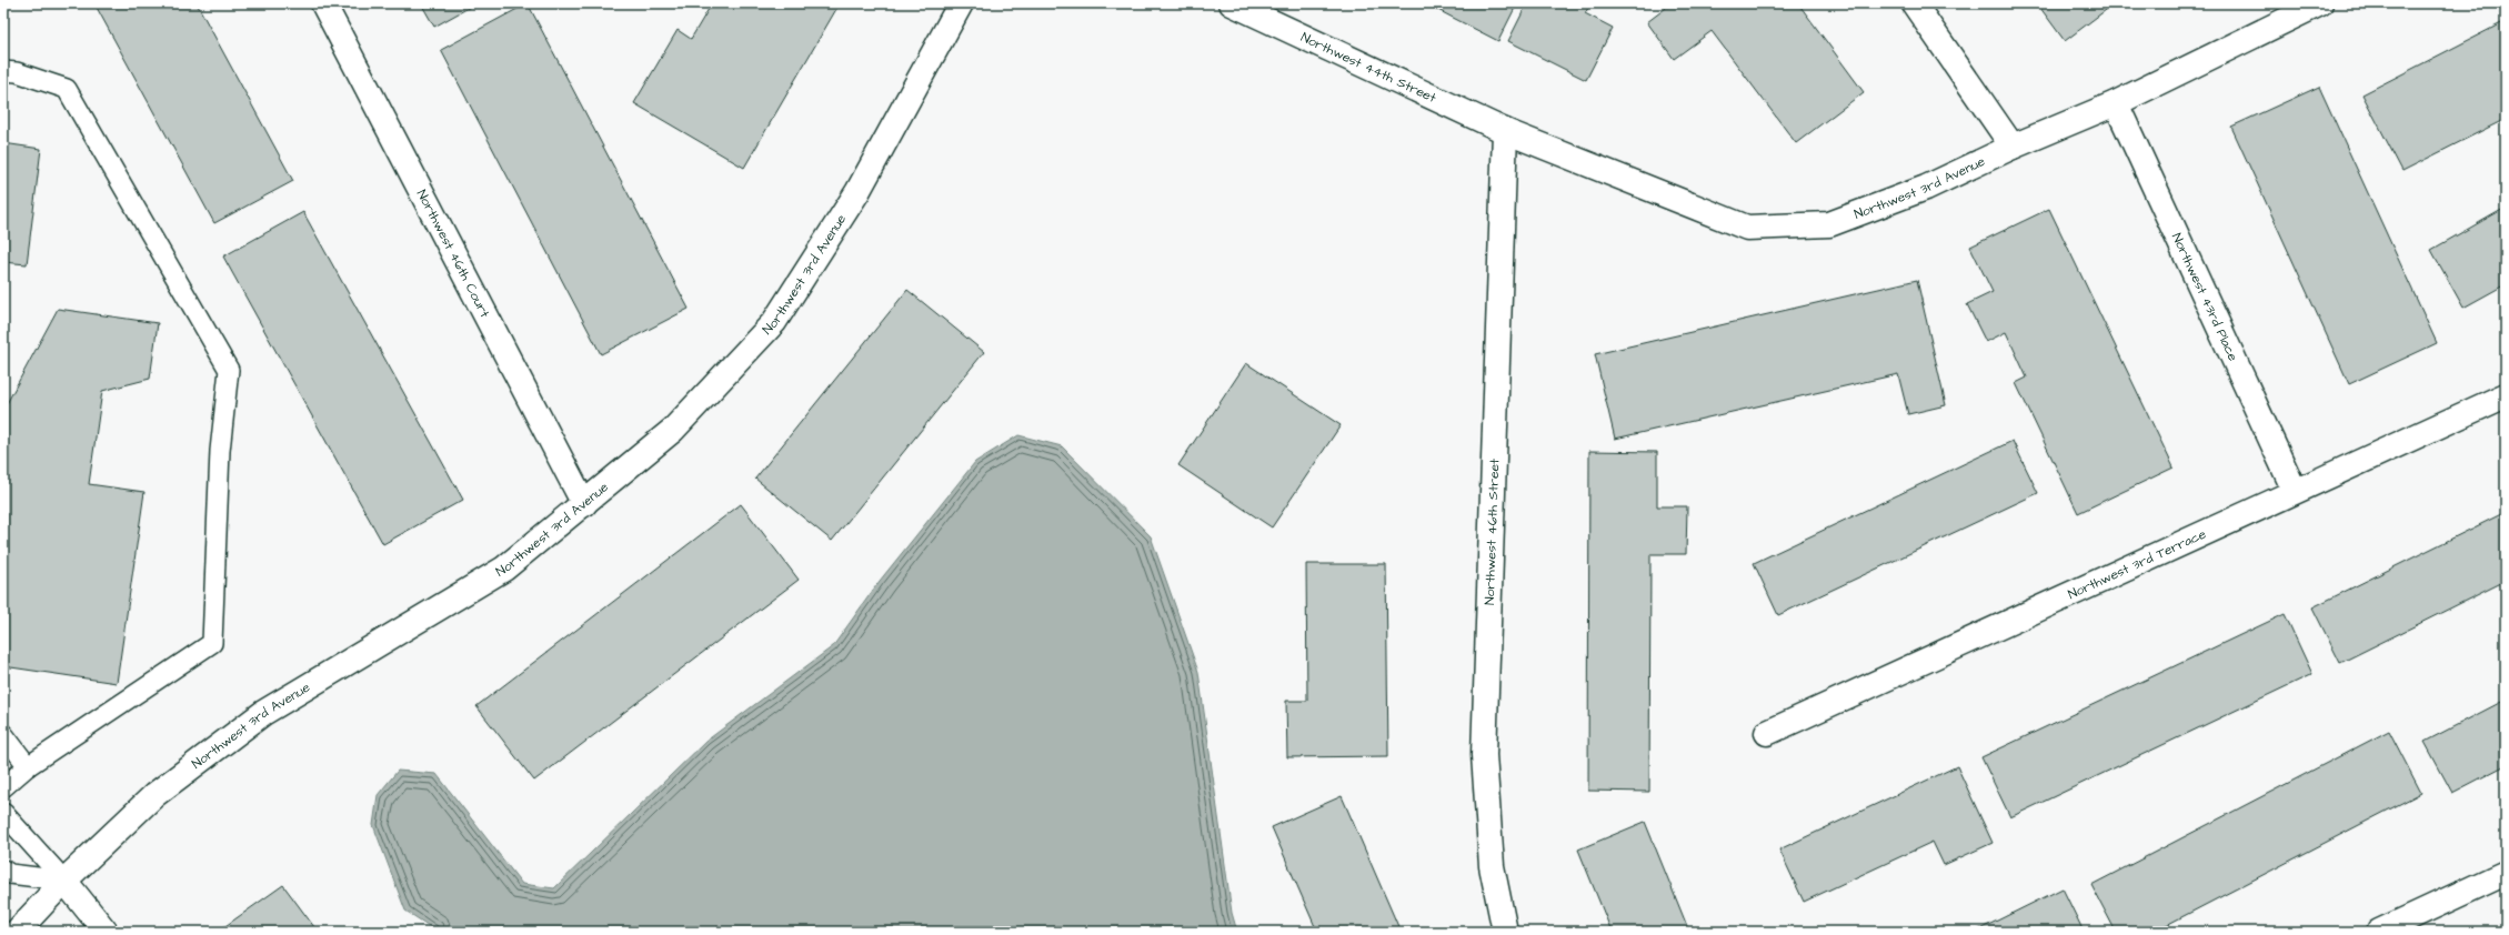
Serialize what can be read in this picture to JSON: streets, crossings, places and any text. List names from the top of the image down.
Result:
{
  "streets": {
    "street": [
      "Northwest 44th Street",
      "Northwest 3rd Avenue",
      "Northwest 46th Court",
      "Northwest 43rd Place",
      "Northwest 46th Street",
      "Northwest 3rd Terrace"
    ]
  },
  "crossings": [
    ["Northwest 44th Street", "Northwest 3rd Avenue"],
    ["Northwest 44th Street", "Northwest 46th Street"],
    ["Northwest 3rd Avenue", "Northwest 46th Court"],
    ["Northwest 3rd Avenue", "Northwest 43rd Place"],
    ["Northwest 3rd Avenue", "Northwest 46th Street"],
    ["Northwest 43rd Place", "Northwest 3rd Terrace"]
  ]
}
